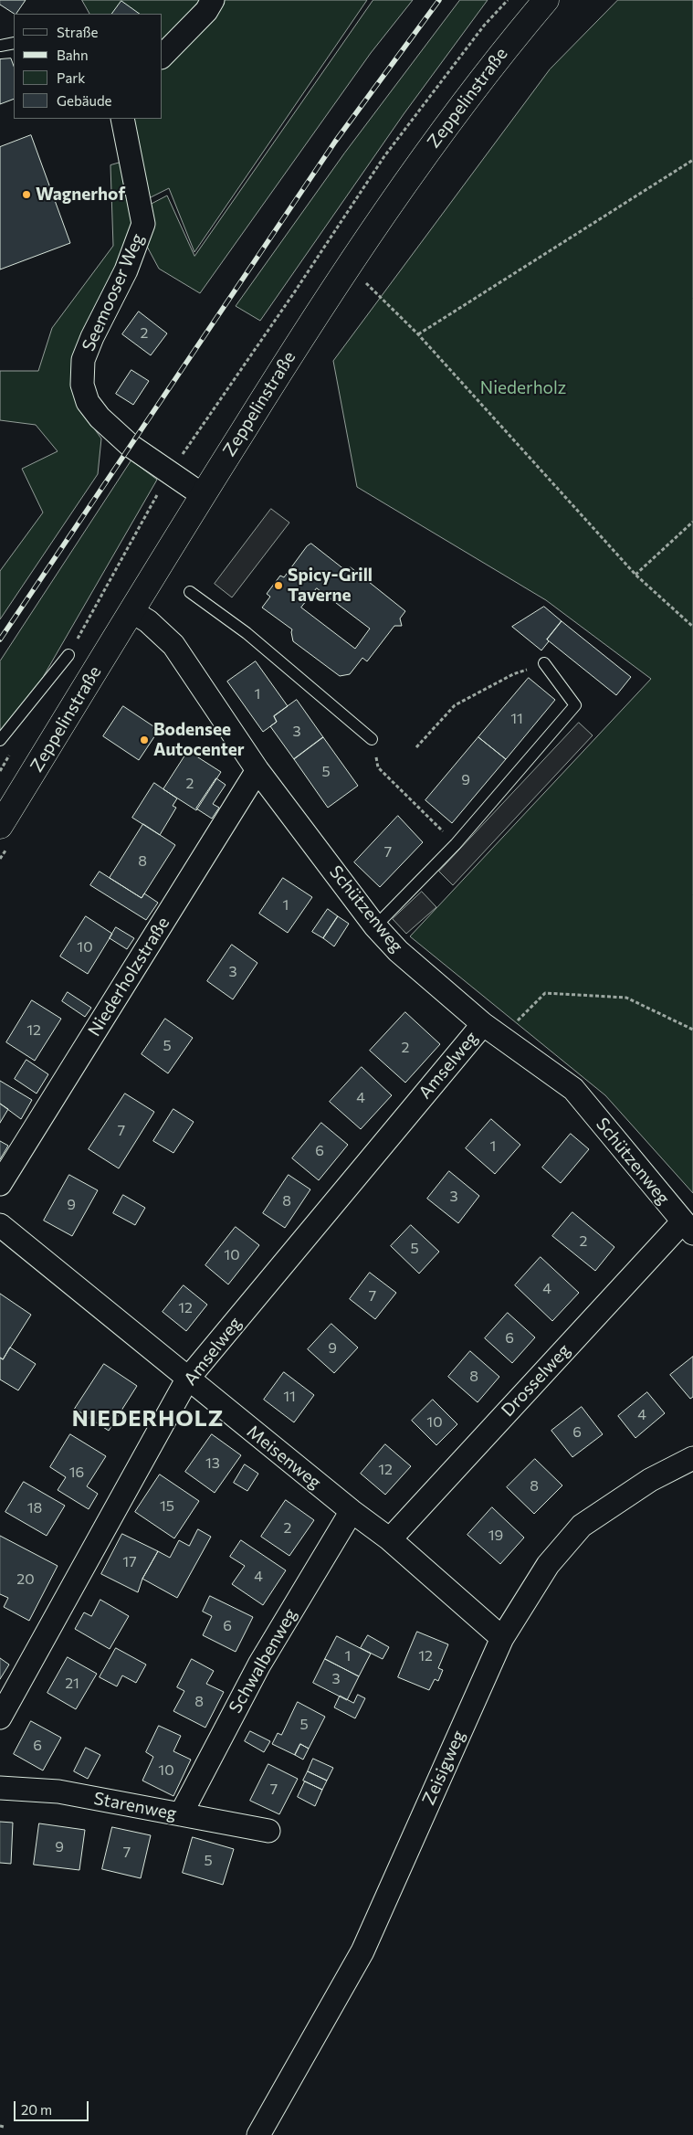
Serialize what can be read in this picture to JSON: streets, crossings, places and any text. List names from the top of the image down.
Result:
{
  "streets": {
    "main road": ["Zeppelinstraße"],
    "street": [
      "Seemooser Weg",
      "Schützenweg",
      "Niederholzstraße",
      "Amselweg",
      "Drosselweg",
      "Meisenweg",
      "Schwalbenweg",
      "Zeisigweg",
      "Starenweg"
    ]
  },
  "crossings": [
    ["Zeppelinstraße", "Seemooser Weg"],
    ["Zeppelinstraße", "Schützenweg"],
    ["Schützenweg", "Niederholzstraße"],
    ["Schützenweg", "Amselweg"],
    ["Schützenweg", "Drosselweg"],
    ["Amselweg", "Meisenweg"],
    ["Drosselweg", "Meisenweg"],
    ["Meisenweg", "Schwalbenweg"],
    ["Meisenweg", "Zeisigweg"],
    ["Schwalbenweg", "Starenweg"]
  ],
  "districts": ["NIEDERHOLZ"],
  "parks": ["Niederholz"],
  "places": ["Wagnerhof", "Spicy-Grill Taverne", "Bodensee Autocenter"],
  "house_numbers": [
    "2",
    "1",
    "11",
    "3",
    "5",
    "9",
    "2",
    "7",
    "8",
    "1",
    "10",
    "3",
    "12",
    "5",
    "2",
    "4",
    "7",
    "1",
    "6",
    "3",
    "8",
    "9",
    "2",
    "5",
    "10",
    "4",
    "7",
    "12",
    "6",
    "9",
    "8",
    "11",
    "4",
    "10",
    "6",
    "13",
    "12",
    "16",
    "8",
    "15",
    "18",
    "2",
    "19",
    "17",
    "4",
    "20",
    "6",
    "1",
    "12",
    "3",
    "21",
    "8",
    "5",
    "6",
    "10",
    "7",
    "9",
    "7",
    "5"
  ],
  "legend": [
    "Straße",
    "Bahn",
    "Park",
    "Gebäude"
  ],
  "scale_bar": "20 m"
}
